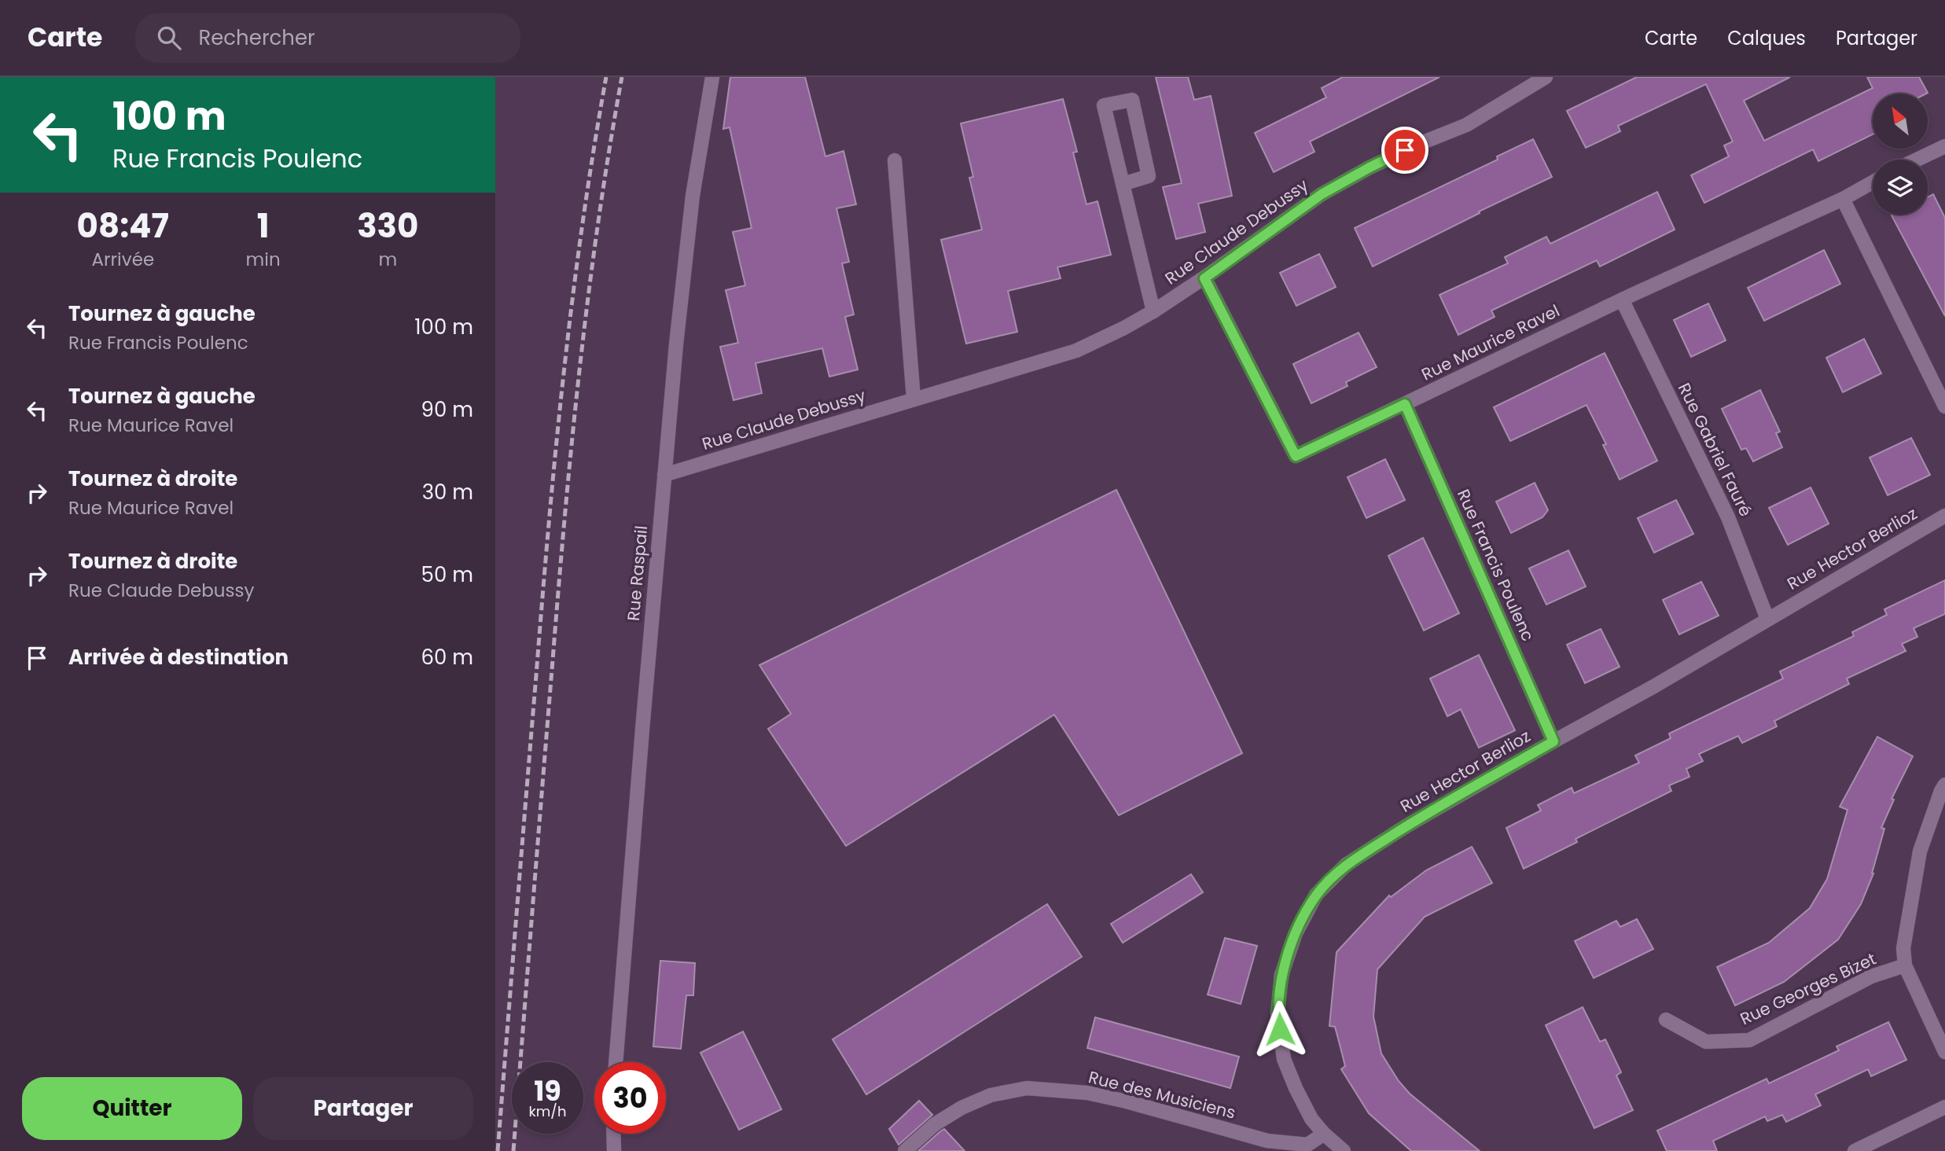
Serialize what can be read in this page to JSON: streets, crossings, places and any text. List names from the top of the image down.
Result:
{
  "streets": {
    "street": [
      "Rue Claude Debussy",
      "Rue Maurice Ravel",
      "Rue Gabriel Fauré",
      "Rue Hector Berlioz",
      "Rue Francis Poulenc",
      "Rue Raspail",
      "Rue Georges Bizet",
      "Rue des Musiciens"
    ]
  },
  "crossings": [
    ["Rue Claude Debussy", "Rue Maurice Ravel"],
    ["Rue Claude Debussy", "Rue Raspail"],
    ["Rue Maurice Ravel", "Rue Gabriel Fauré"],
    ["Rue Maurice Ravel", "Rue Francis Poulenc"],
    ["Rue Gabriel Fauré", "Rue Hector Berlioz"],
    ["Rue Hector Berlioz", "Rue Francis Poulenc"],
    ["Rue Hector Berlioz", "Rue des Musiciens"]
  ],
  "north": "top left",
  "page": {
    "header": "Carte",
    "search": "Rechercher",
    "nav": ["Carte", "Calques", "Partager"],
    "turn": ["100 m", "Rue Francis Poulenc"],
    "eta": [
      "08:47",
      "Arrivée",
      "1",
      "min",
      "330",
      "m"
    ],
    "list": [
      {
        "name": "Tournez à gauche",
        "note": "Rue Francis Poulenc",
        "value": "100 m"
      },
      {
        "name": "Tournez à gauche",
        "note": "Rue Maurice Ravel",
        "value": "90 m"
      },
      {
        "name": "Tournez à droite",
        "note": "Rue Maurice Ravel",
        "value": "30 m"
      },
      {
        "name": "Tournez à droite",
        "note": "Rue Claude Debussy",
        "value": "50 m"
      },
      {
        "name": "Arrivée à destination",
        "value": "60 m"
      }
    ],
    "speed": "19 km/h",
    "limit": "30",
    "buttons": ["Quitter", "Partager"]
  }
}
